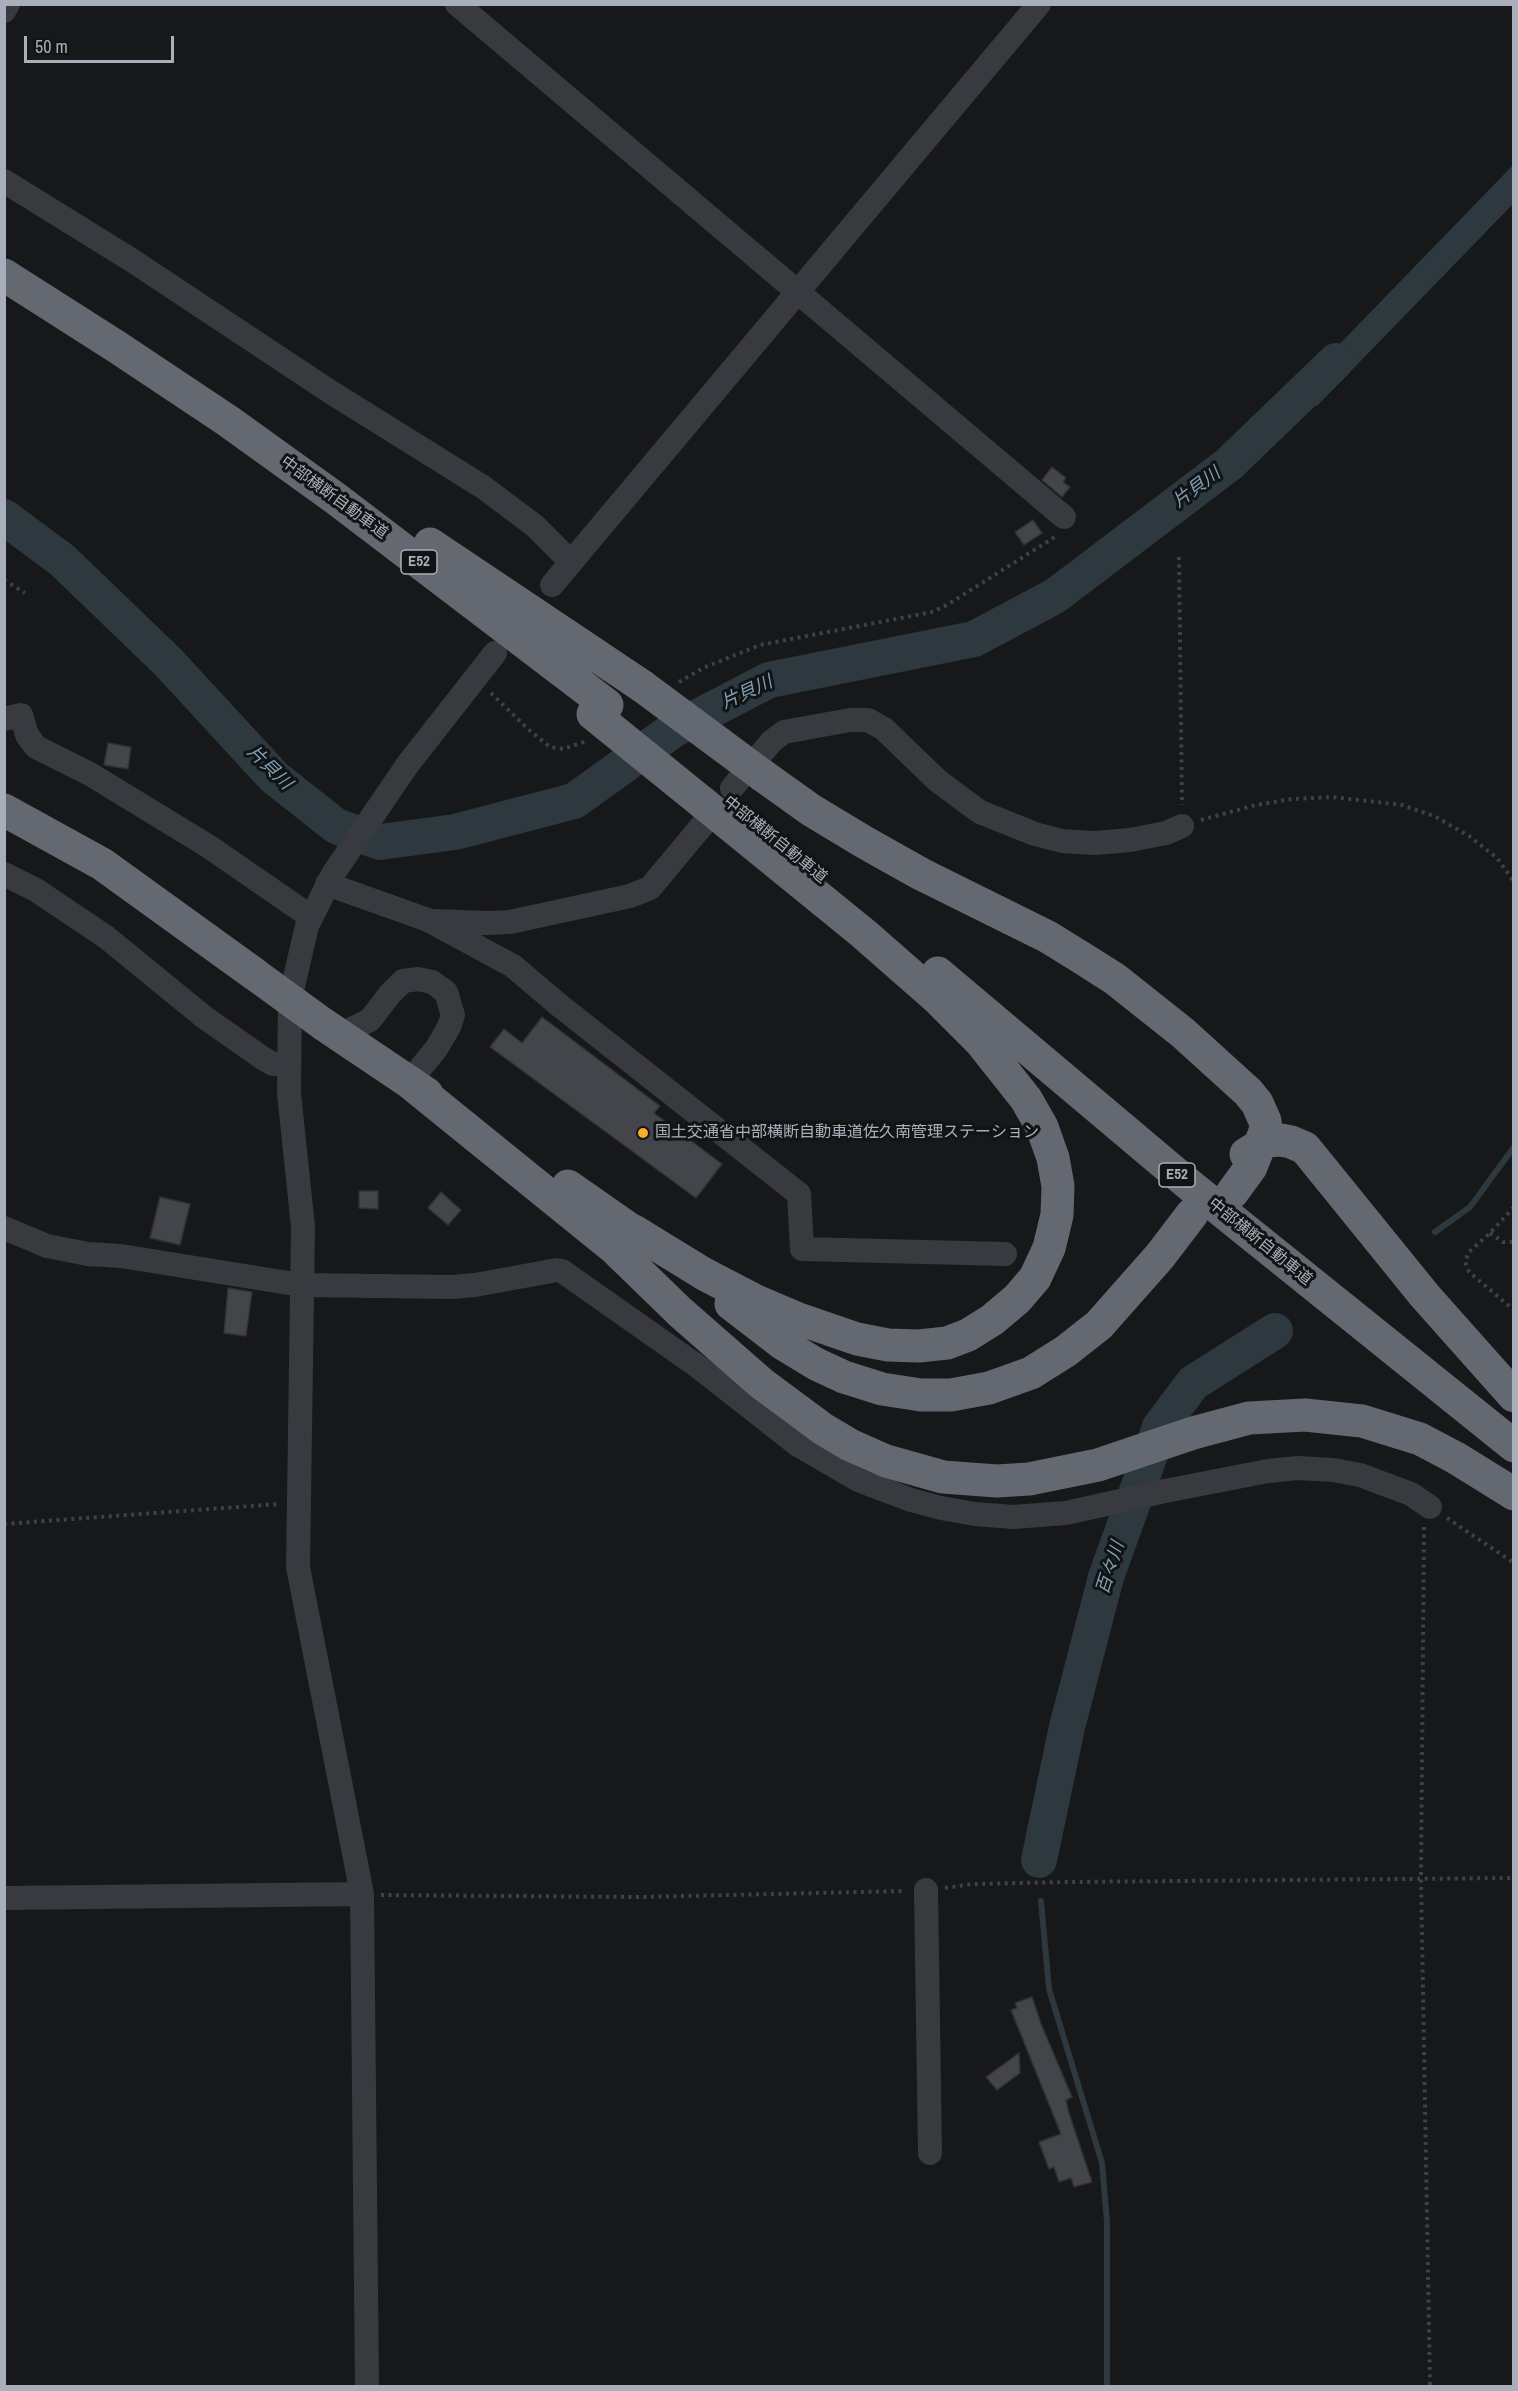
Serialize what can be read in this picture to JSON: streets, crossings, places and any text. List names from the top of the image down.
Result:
{
  "streets": {
    "highway": ["中部横断自動車道", "E52"]
  },
  "water": ["片貝川", "百々川"],
  "places": ["国土交通省中部横断自動車道佐久南管理ステーション"],
  "scale_bar": "50 m"
}
